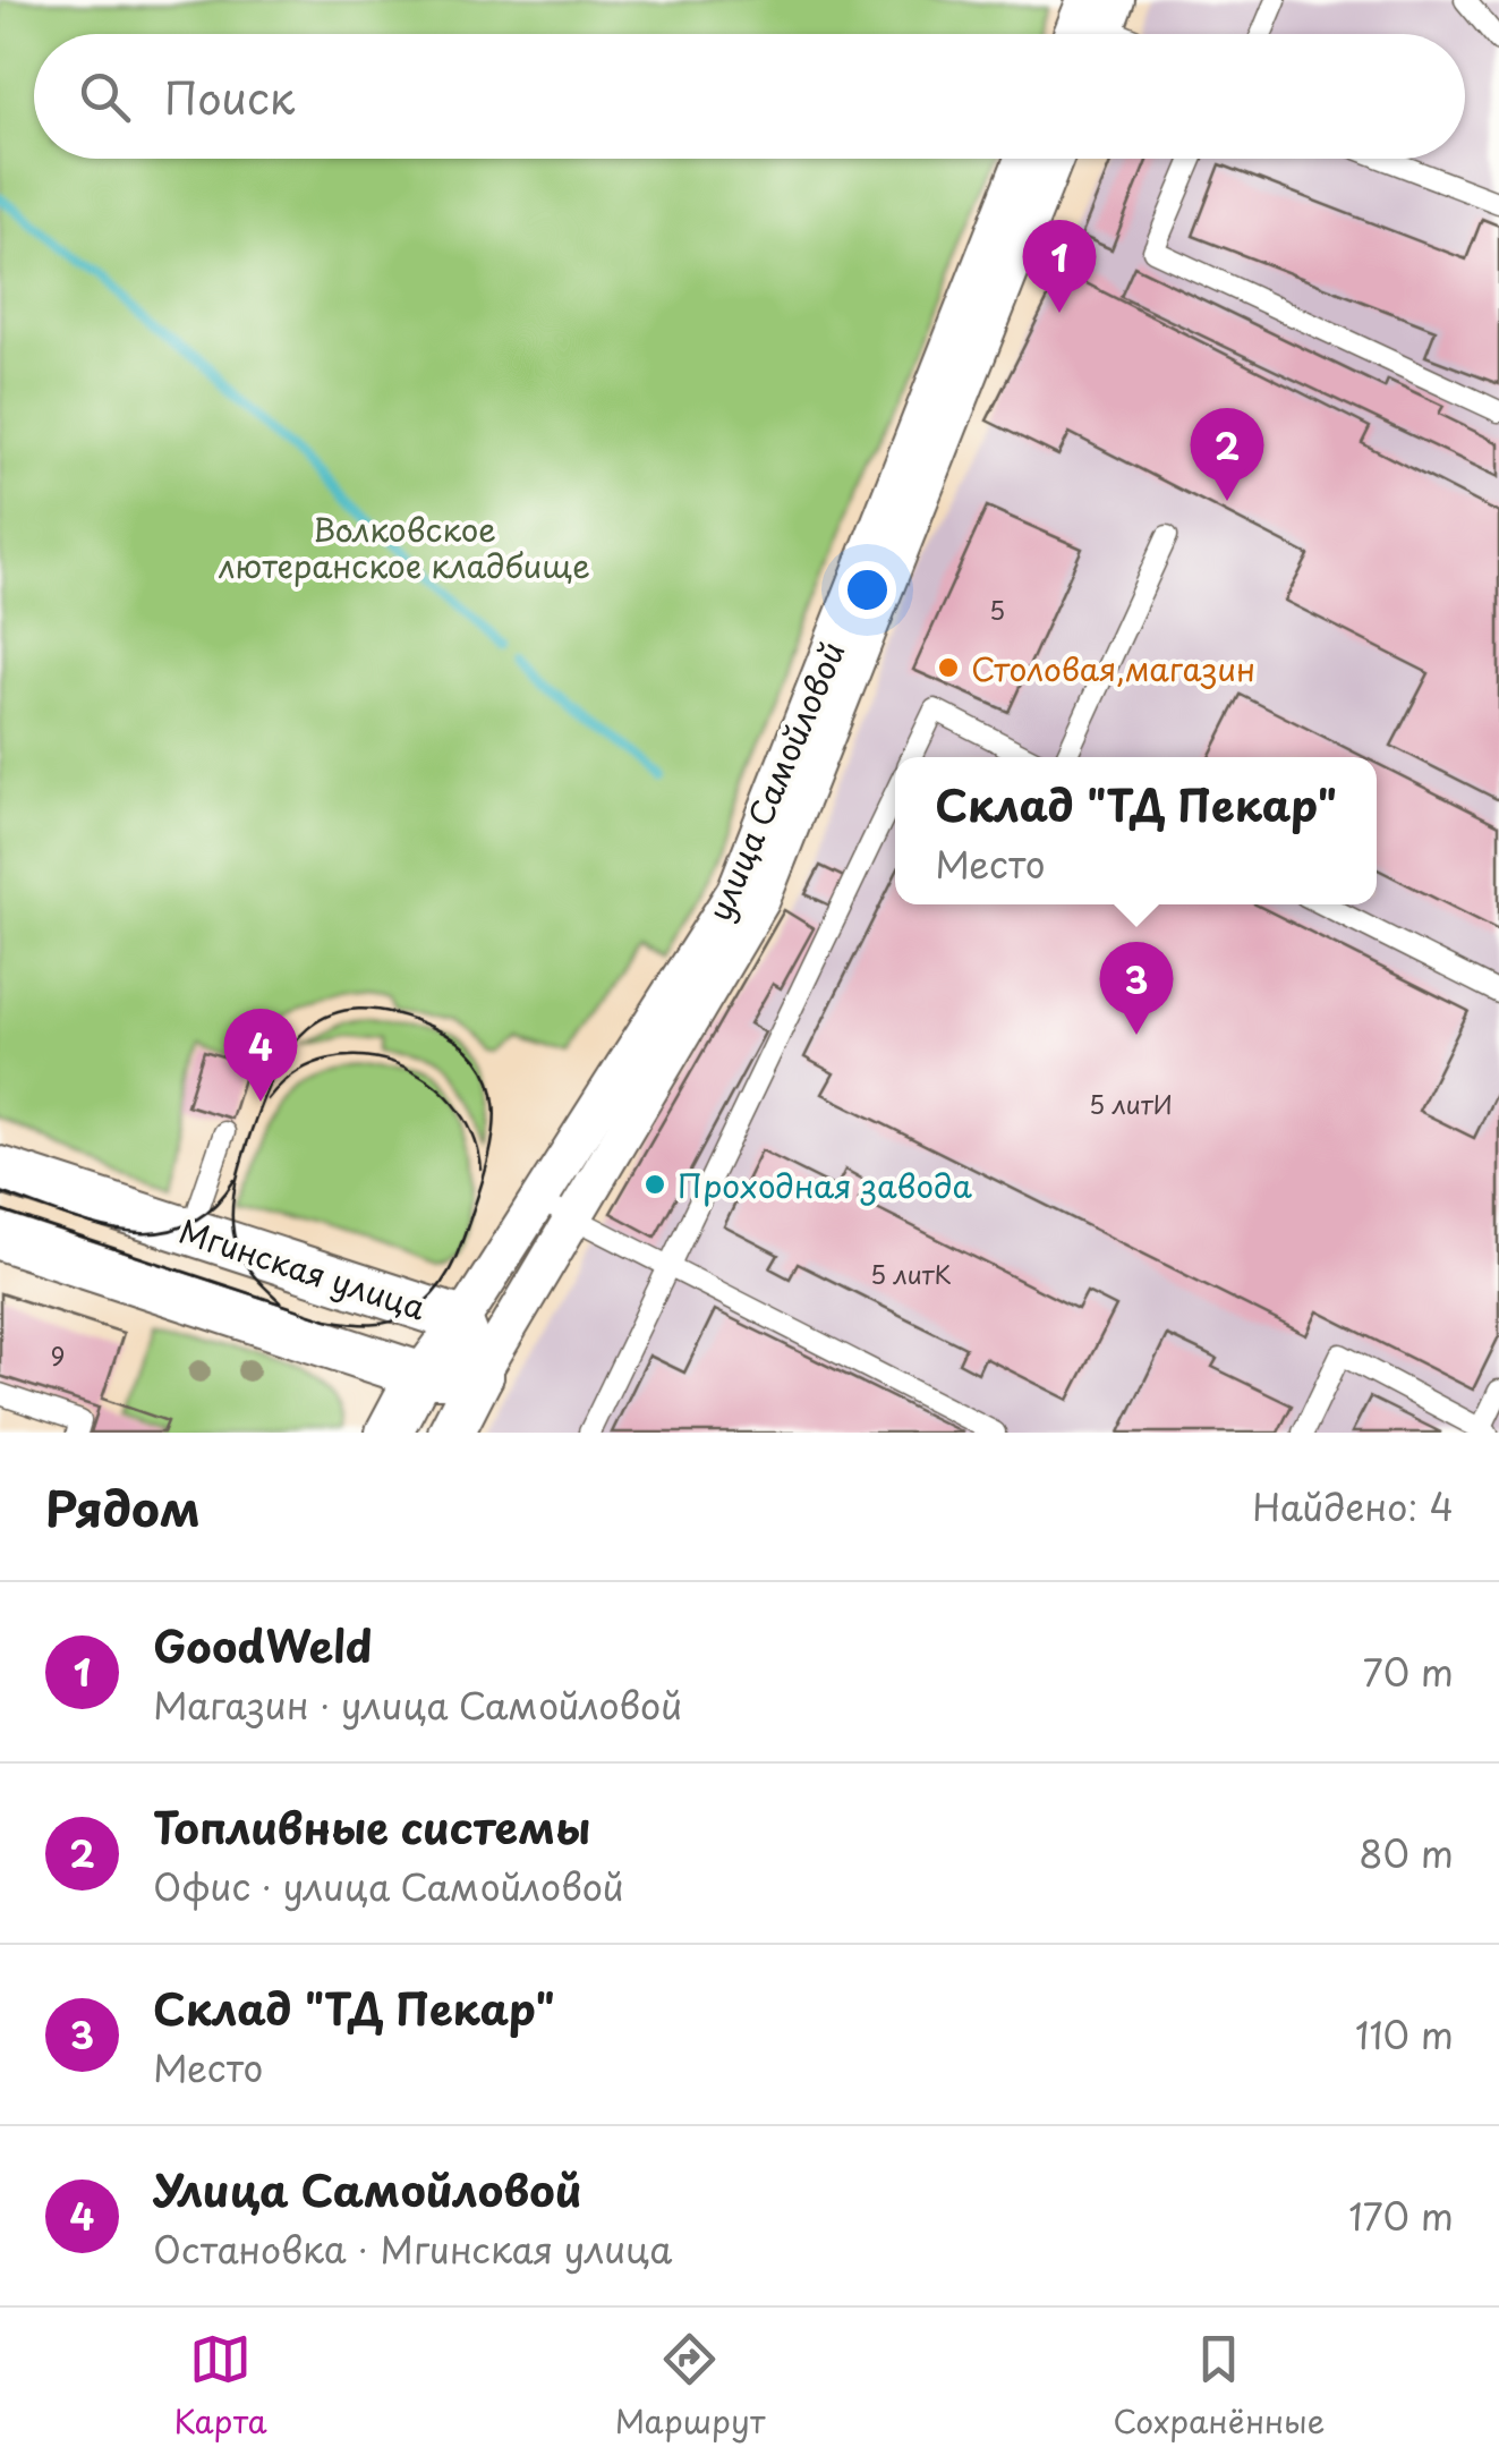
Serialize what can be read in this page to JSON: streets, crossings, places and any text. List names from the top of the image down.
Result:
{
  "streets": {
    "street": ["улица Самойловой", "Мгинская улица"]
  },
  "crossings": [
    ["улица Самойловой", "Мгинская улица"]
  ],
  "parks": ["Волковское лютеранское кладбище"],
  "places": ["Столовая,магазин", "Проходная завода"],
  "house_numbers": [
    "5",
    "5 литИ",
    "5 литК",
    "9"
  ],
  "page": {
    "search": "Поиск",
    "pins": [
      "1",
      "2",
      "3",
      "4"
    ],
    "popup": ["Склад \"ТД Пекар\"", "Место"],
    "heading": ["Рядом", "Найдено: 4"],
    "list": [
      {
        "mark": "1",
        "name": "GoodWeld",
        "note": "Магазин · улица Самойловой",
        "value": "70 m"
      },
      {
        "mark": "2",
        "name": "Топливные системы",
        "note": "Офис · улица Самойловой",
        "value": "80 m"
      },
      {
        "mark": "3",
        "name": "Склад \"ТД Пекар\"",
        "note": "Место",
        "value": "110 m"
      },
      {
        "mark": "4",
        "name": "Улица Самойловой",
        "note": "Остановка · Мгинская улица",
        "value": "170 m"
      }
    ],
    "nav": ["Карта", "Маршрут", "Сохранённые"]
  }
}
